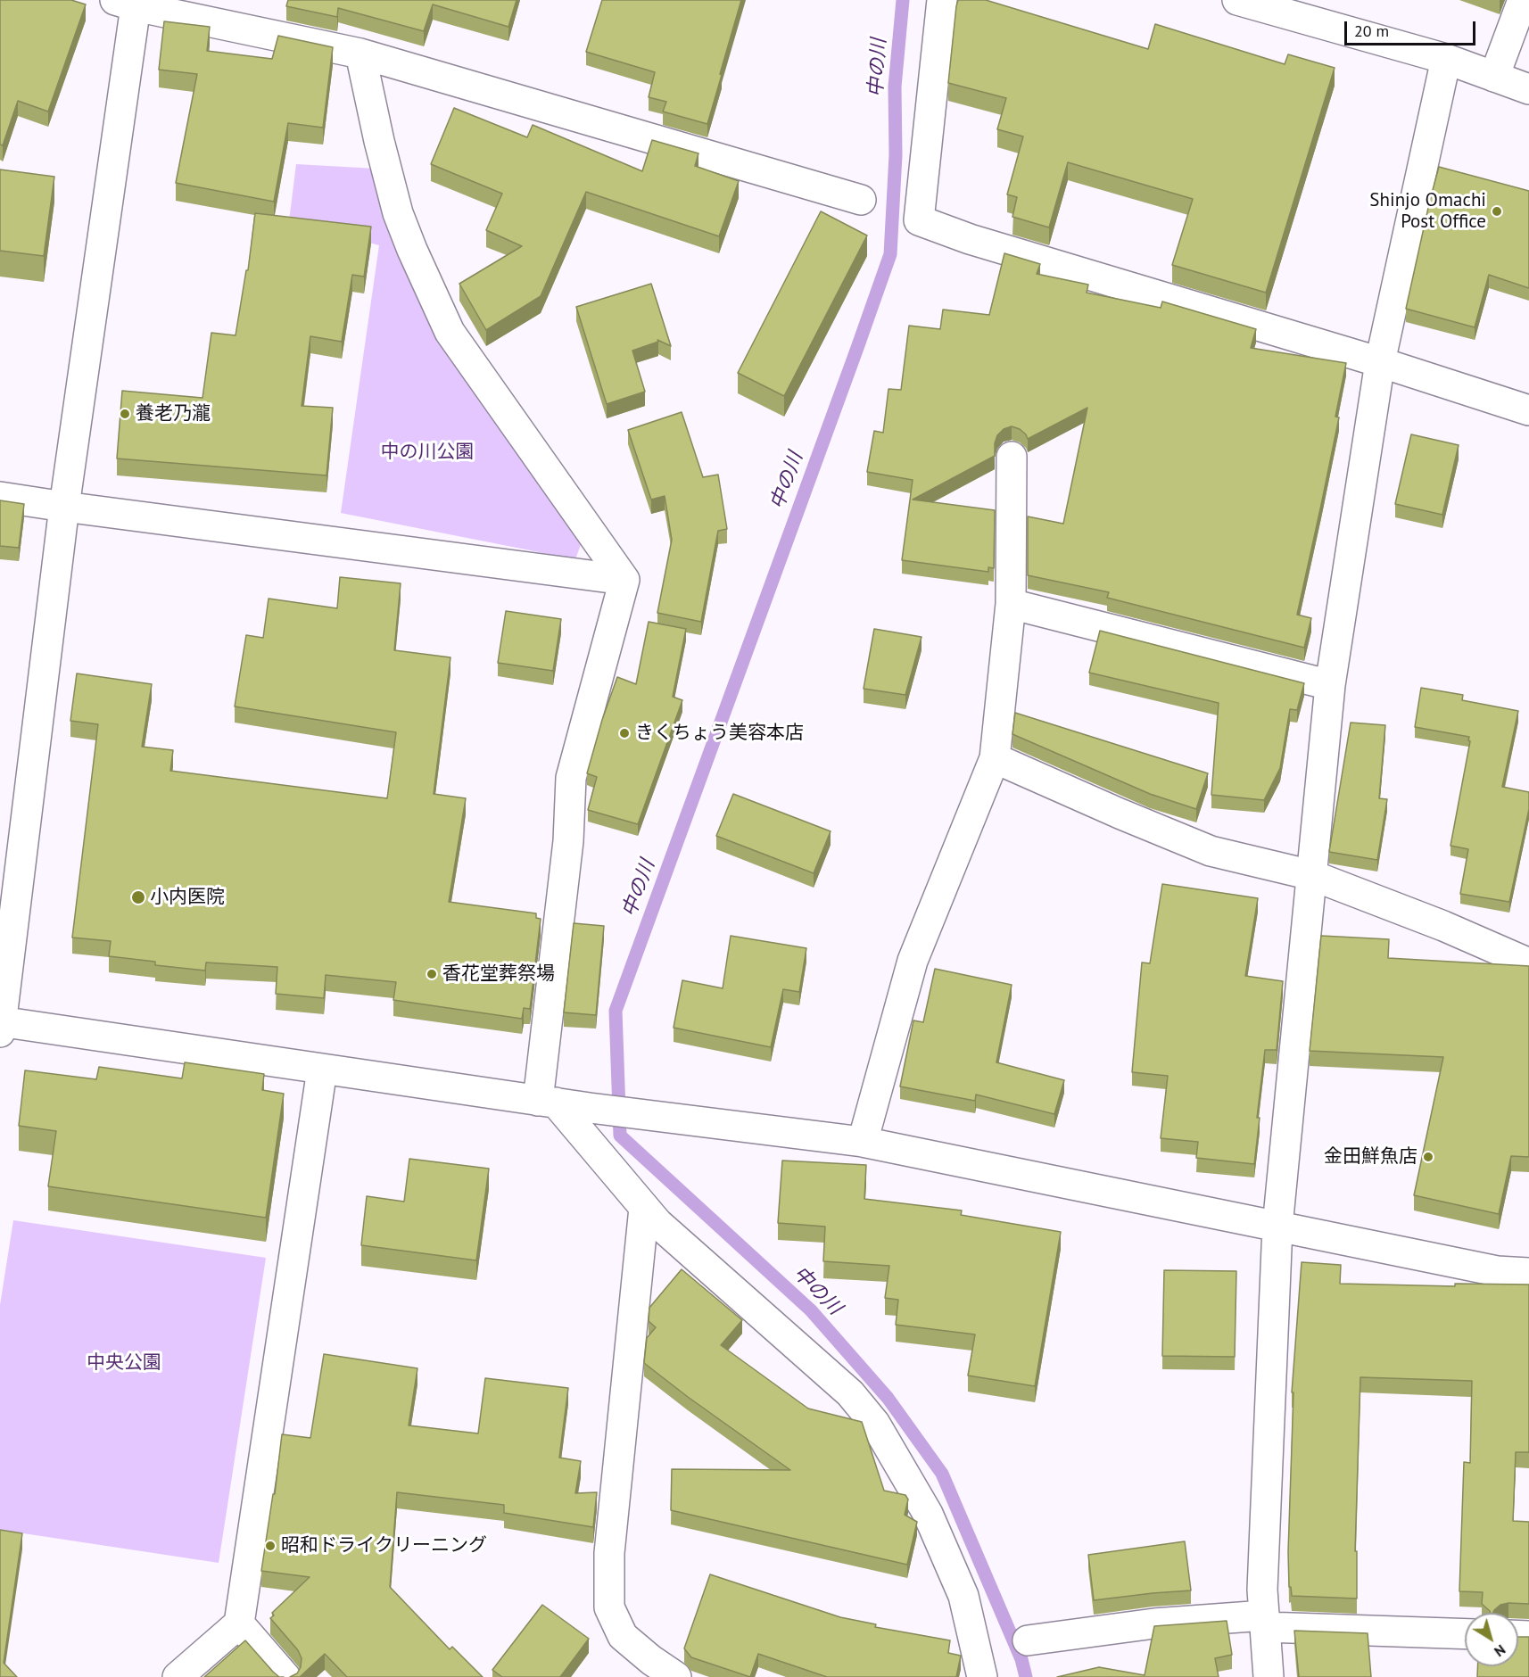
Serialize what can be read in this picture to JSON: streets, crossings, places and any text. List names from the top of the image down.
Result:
{
  "water": ["中の川"],
  "parks": ["中の川公園", "中央公園"],
  "places": [
    "Shinjo Omachi Post Office",
    "養老乃瀧",
    "きくちょう美容本店",
    "小内医院",
    "香花堂葬祭場",
    "金田鮮魚店",
    "昭和ドライクリーニング"
  ],
  "scale_bar": "20 m",
  "north": "bottom right"
}
